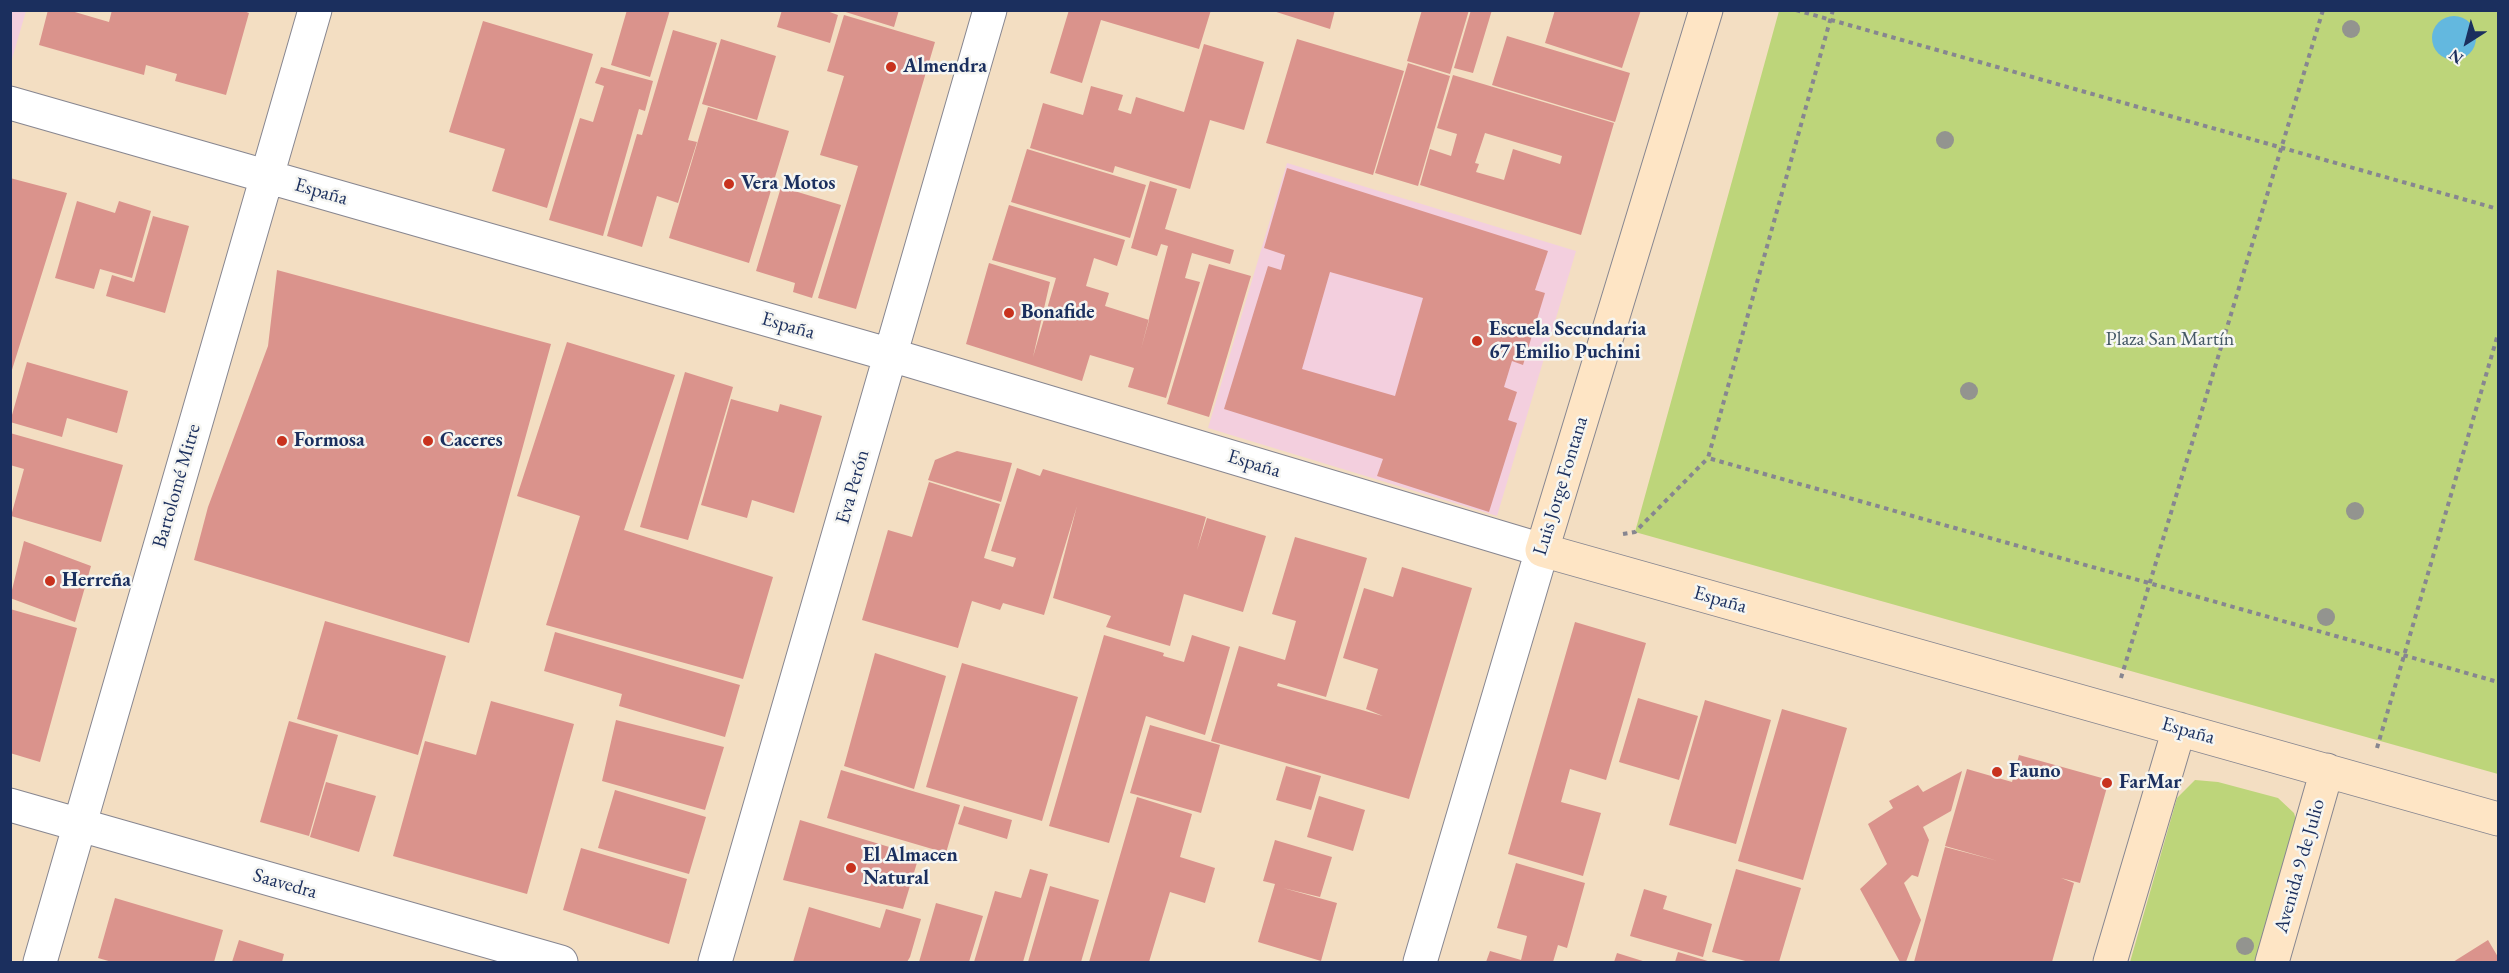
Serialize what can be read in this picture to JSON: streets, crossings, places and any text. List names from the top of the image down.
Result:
{
  "streets": {
    "main road": ["España", "Luis Jorge Fontana", "Avenida 9 de Julio"],
    "street": ["Bartolomé Mitre", "Eva Perón", "Saavedra"]
  },
  "crossings": [
    ["España", "Bartolomé Mitre"],
    ["España", "Luis Jorge Fontana"],
    ["España", "Eva Perón"],
    ["España", "Avenida 9 de Julio"],
    ["Bartolomé Mitre", "Saavedra"]
  ],
  "parks": ["Plaza San Martín"],
  "places": [
    "Almendra",
    "Vera Motos",
    "Bonafide",
    "Escuela Secundaria 67 Emilio Puchini",
    "Formosa",
    "Caceres",
    "Herreña",
    "Fauno",
    "FarMar",
    "El Almacen Natural"
  ],
  "north": "bottom left"
}
